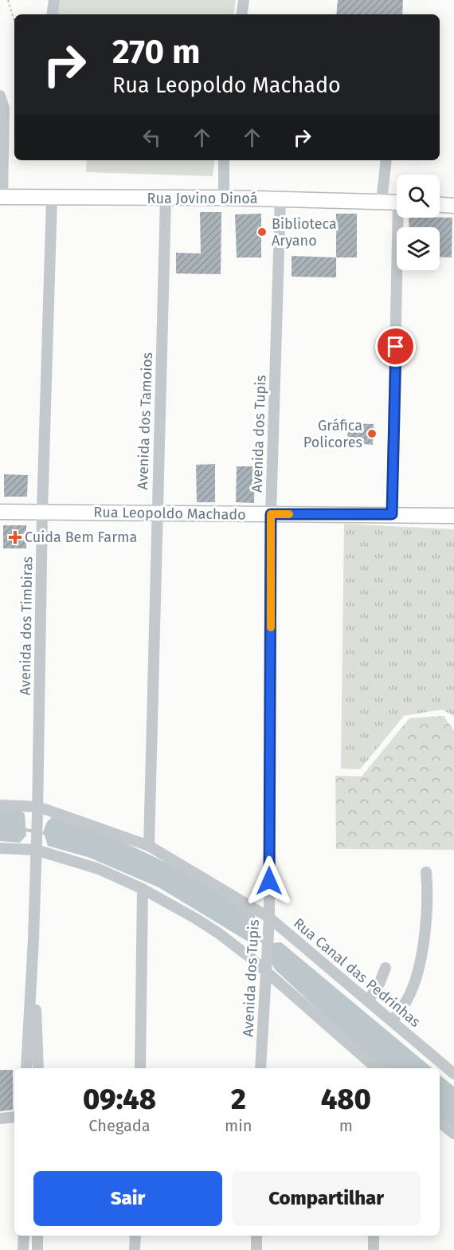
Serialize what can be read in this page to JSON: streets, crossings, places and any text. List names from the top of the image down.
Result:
{
  "streets": {
    "main road": ["Rua Jovino Dinoá", "Rua Leopoldo Machado"],
    "street": [
      "Avenida dos Tamoios",
      "Avenida dos Tupis",
      "Avenida dos Timbiras",
      "Rua Canal das Pedrinhas"
    ]
  },
  "crossings": [
    ["Rua Jovino Dinoá", "Avenida dos Tamoios"],
    ["Rua Jovino Dinoá", "Avenida dos Tupis"],
    ["Rua Jovino Dinoá", "Avenida dos Timbiras"],
    ["Avenida dos Tamoios", "Rua Leopoldo Machado"],
    ["Avenida dos Tamoios", "Rua Canal das Pedrinhas"],
    ["Avenida dos Tupis", "Rua Leopoldo Machado"],
    ["Avenida dos Tupis", "Rua Canal das Pedrinhas"],
    ["Rua Leopoldo Machado", "Avenida dos Timbiras"],
    ["Avenida dos Timbiras", "Rua Canal das Pedrinhas"]
  ],
  "places": {
    "other": ["Biblioteca Aryano", "Gráfica Policores"],
    "health": ["Cuida Bem Farma"]
  },
  "page": {
    "turn": ["270 m", "Rua Leopoldo Machado"],
    "eta": [
      "09:48",
      "Chegada",
      "2",
      "min",
      "480",
      "m"
    ],
    "buttons": ["Sair", "Compartilhar"]
  }
}
